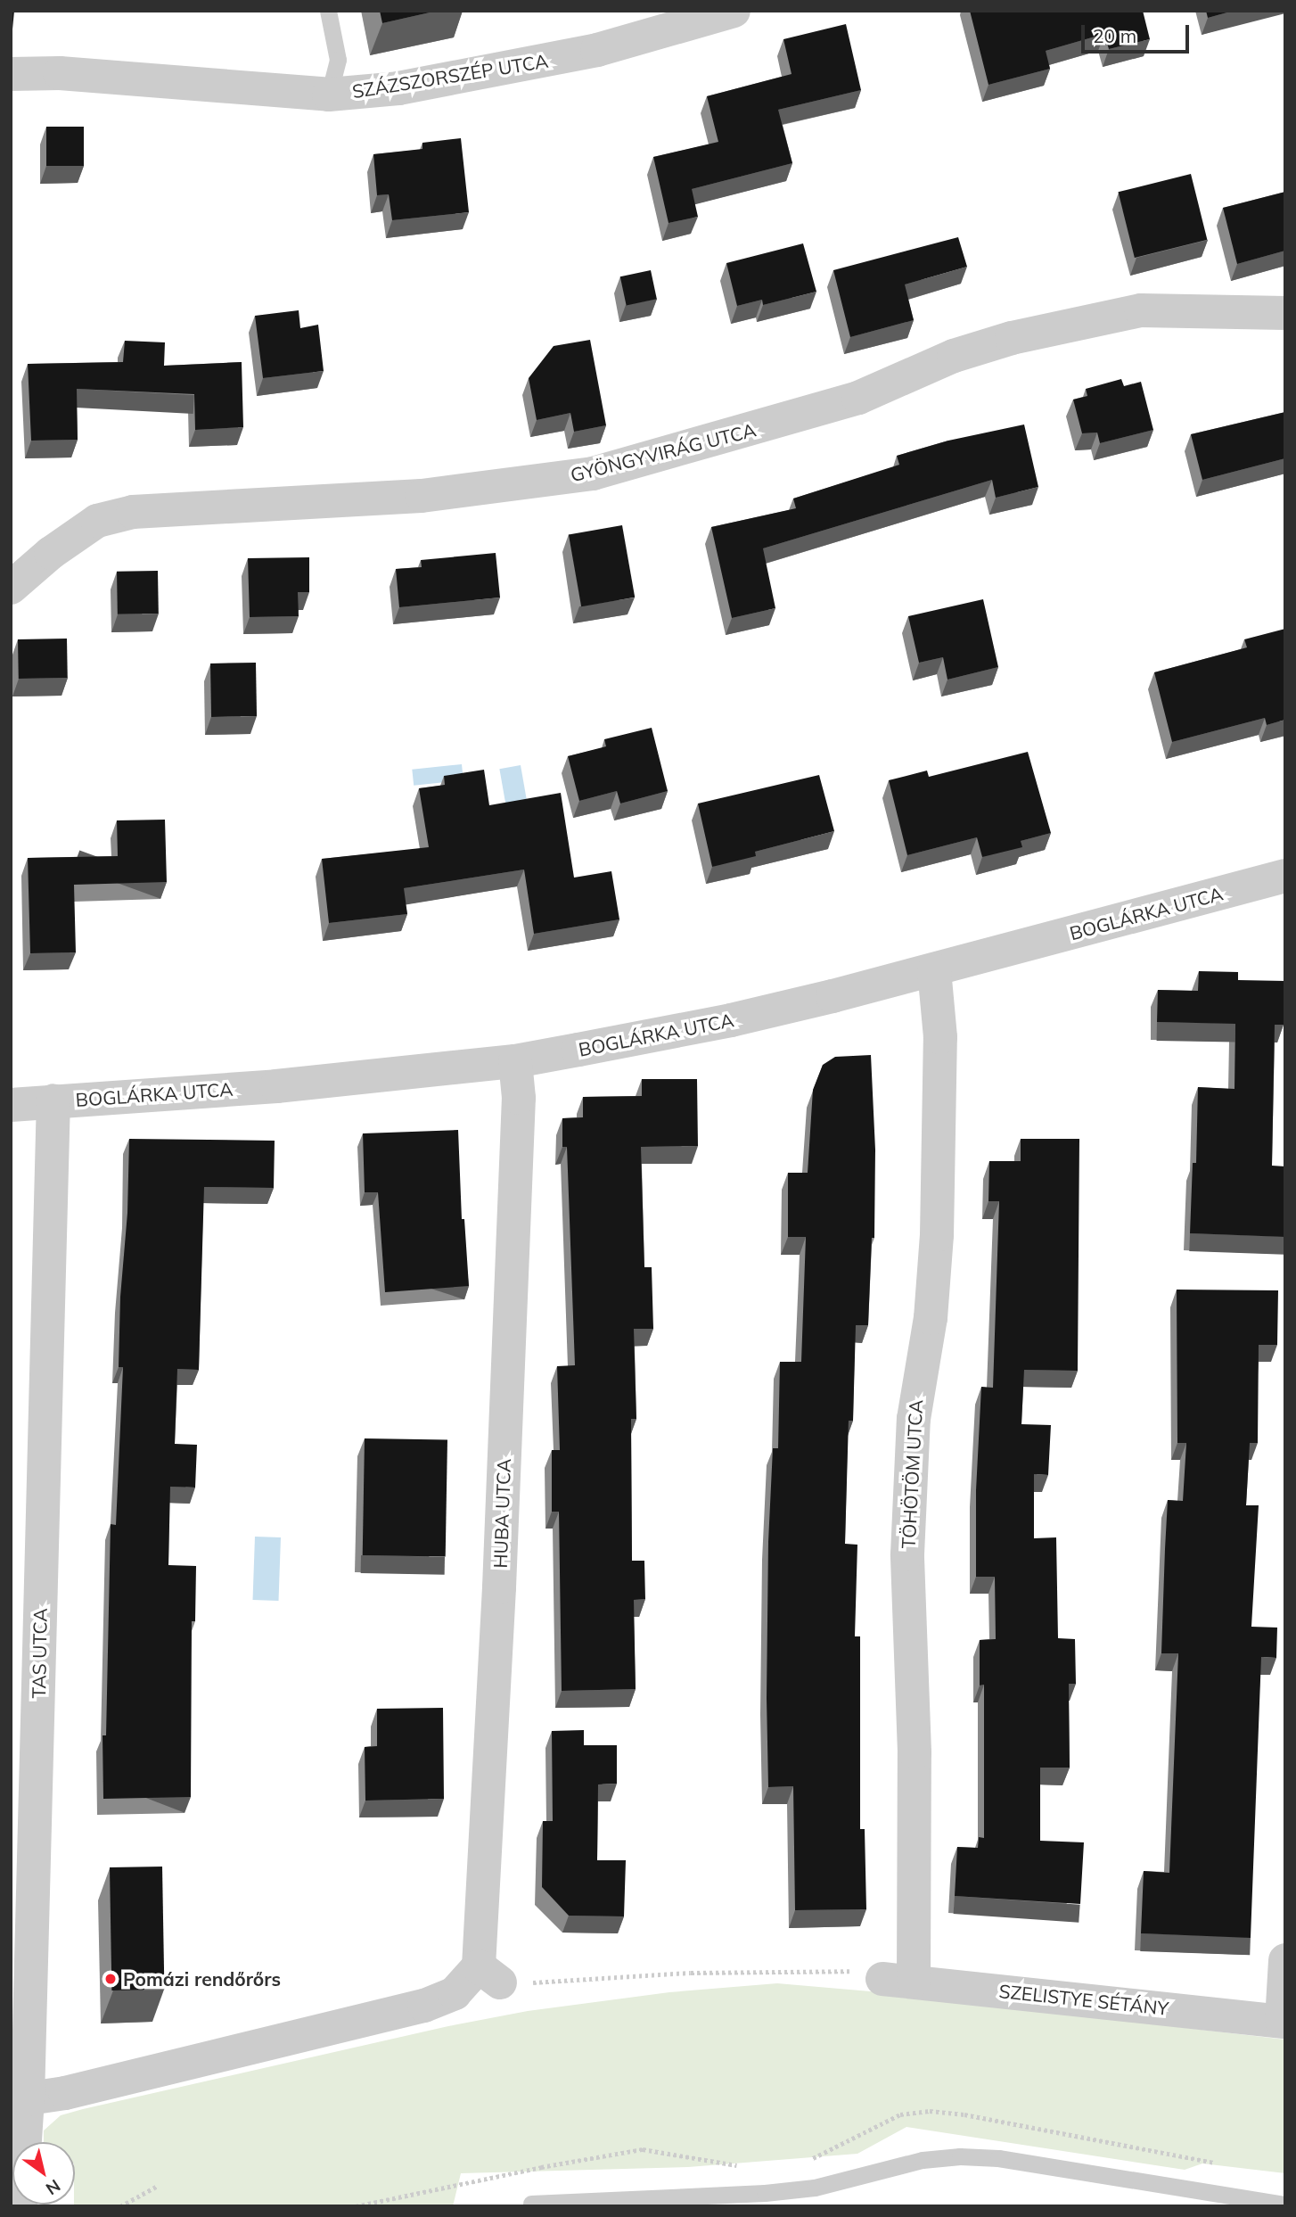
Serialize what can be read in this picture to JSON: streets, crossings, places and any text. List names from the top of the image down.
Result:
{
  "streets": {
    "street": [
      "SZÁZSZORSZÉP UTCA",
      "GYÖNGYVIRÁG UTCA",
      "BOGLÁRKA UTCA",
      "TÖHÖTÖM UTCA",
      "HUBA UTCA",
      "TAS UTCA",
      "SZELISTYE SÉTÁNY"
    ]
  },
  "crossings": [
    ["BOGLÁRKA UTCA", "TÖHÖTÖM UTCA"],
    ["BOGLÁRKA UTCA", "HUBA UTCA"],
    ["BOGLÁRKA UTCA", "TAS UTCA"],
    ["TÖHÖTÖM UTCA", "SZELISTYE SÉTÁNY"]
  ],
  "places": ["Pomázi rendőrőrs"],
  "scale_bar": "20 m",
  "north": "bottom right"
}
